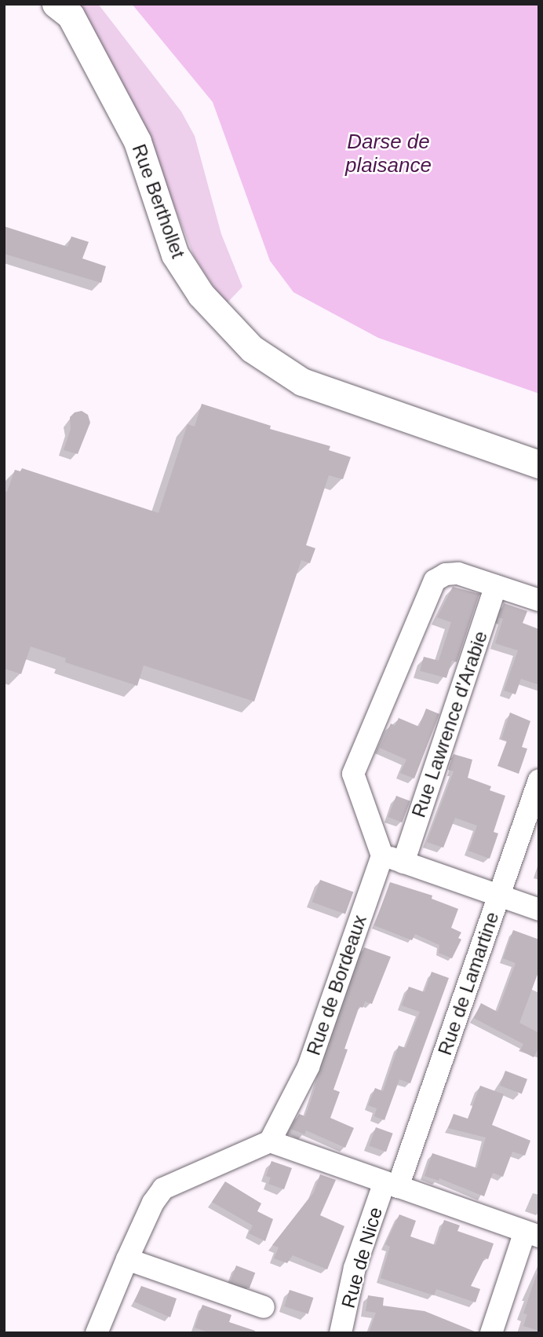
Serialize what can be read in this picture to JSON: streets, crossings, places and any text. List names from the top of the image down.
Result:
{
  "streets": {
    "main road": ["Rue Berthollet"],
    "street": [
      "Rue Lawrence d'Arabie",
      "Rue de Lamartine",
      "Rue de Bordeaux",
      "Rue de Nice"
    ]
  },
  "crossings": [
    ["Rue de Lamartine", "Rue de Nice"]
  ],
  "water": ["Darse de plaisance"]
}
